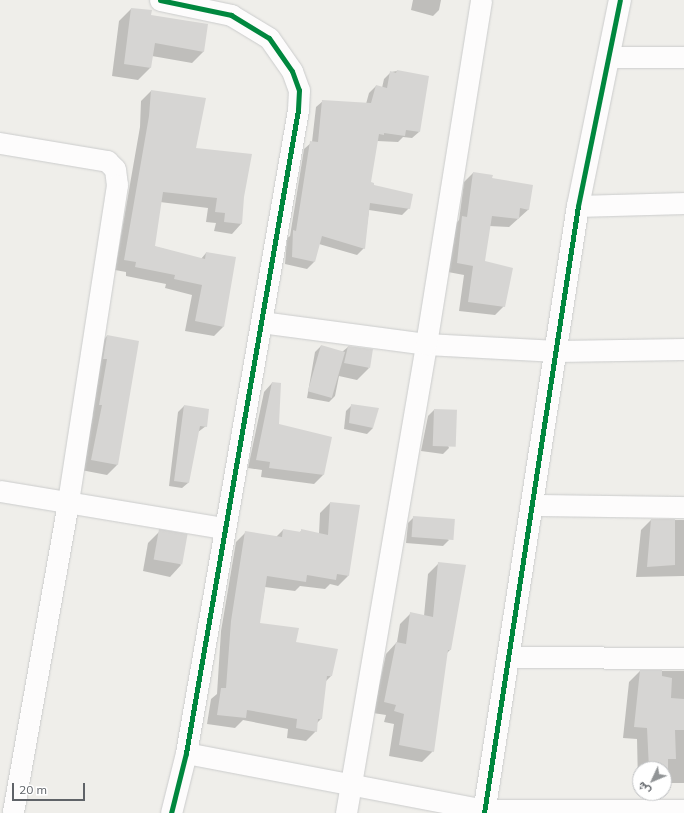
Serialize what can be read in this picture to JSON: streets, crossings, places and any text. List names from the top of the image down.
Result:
{
  "scale_bar": "20 m",
  "north": "bottom left"
}
